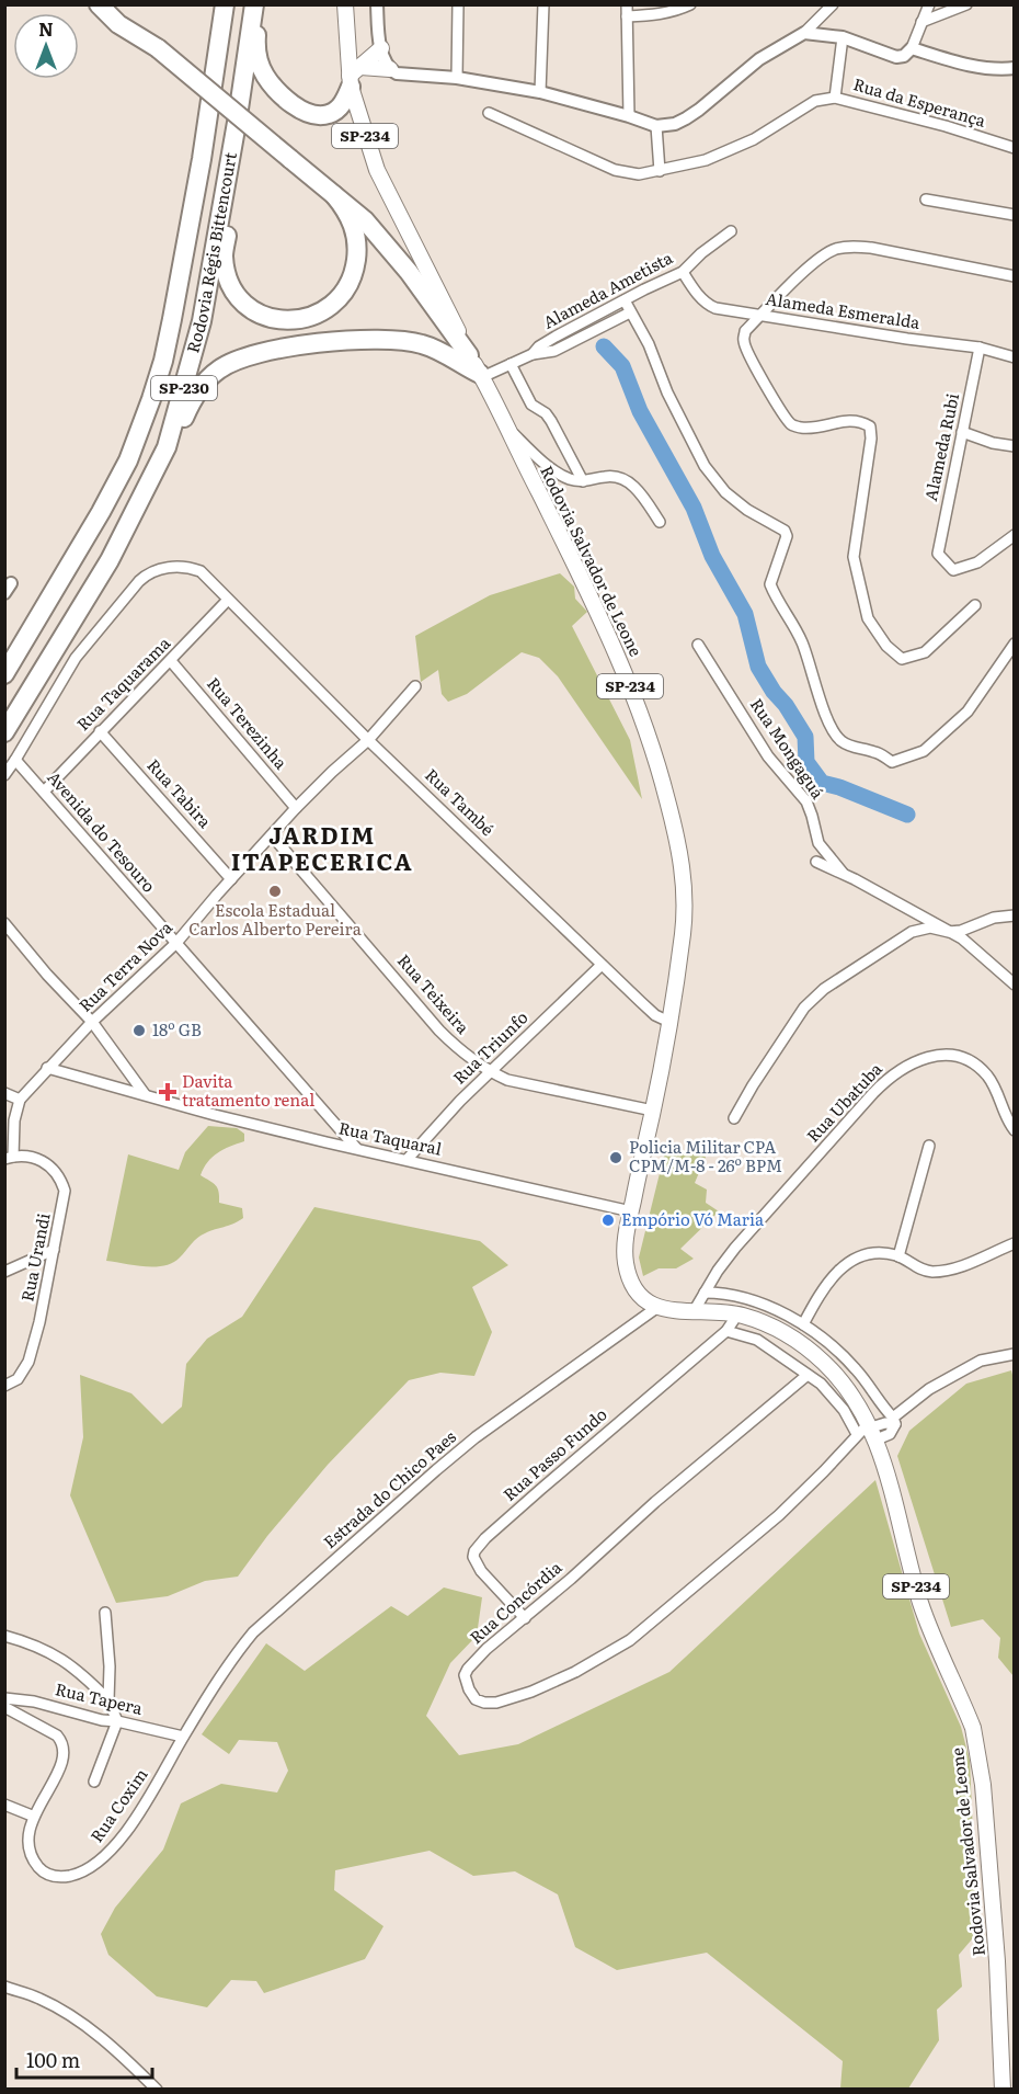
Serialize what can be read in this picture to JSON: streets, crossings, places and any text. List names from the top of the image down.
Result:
{
  "streets": {
    "highway": ["Rodovia Régis Bittencourt", "SP-230"],
    "main road": ["SP-234", "Rodovia Salvador de Leone"],
    "street": [
      "Rua da Esperança",
      "Alameda Ametista",
      "Alameda Esmeralda",
      "Alameda Rubi",
      "Rua Taquarama",
      "Rua Terezinha",
      "Rua Mongaguá",
      "Rua Tabira",
      "Rua També",
      "Avenida do Tesouro",
      "Rua Terra Nova",
      "Rua Teixeira",
      "Rua Triunfo",
      "Rua Ubatuba",
      "Rua Taquaral",
      "Rua Urandi",
      "Rua Passo Fundo",
      "Estrada do Chico Paes",
      "Rua Concórdia",
      "Rua Tapera",
      "Rua Coxim"
    ]
  },
  "crossings": [
    ["Alameda Ametista", "Alameda Esmeralda"],
    ["Alameda Ametista", "Rodovia Salvador de Leone"],
    ["Alameda Esmeralda", "Alameda Rubi"],
    ["Rodovia Salvador de Leone", "Rua També"],
    ["Rodovia Salvador de Leone", "Rua Teixeira"],
    ["Rodovia Salvador de Leone", "Rua Ubatuba"],
    ["Rodovia Salvador de Leone", "Rua Taquaral"],
    ["Rodovia Salvador de Leone", "Rua Passo Fundo"],
    ["Rodovia Salvador de Leone", "Estrada do Chico Paes"],
    ["Rodovia Salvador de Leone", "Rua Concórdia"],
    ["Rua Taquarama", "Rua Terezinha"],
    ["Rua Taquarama", "Rua Tabira"],
    ["Rua Taquarama", "Rua També"],
    ["Rua Taquarama", "Avenida do Tesouro"],
    ["Rua Terezinha", "Rua Terra Nova"],
    ["Rua Tabira", "Rua Terra Nova"],
    ["Rua També", "Avenida do Tesouro"],
    ["Rua També", "Rua Terra Nova"],
    ["Rua També", "Rua Triunfo"],
    ["Avenida do Tesouro", "Rua Terra Nova"],
    ["Avenida do Tesouro", "Rua Taquaral"],
    ["Rua Terra Nova", "Rua Teixeira"],
    ["Rua Terra Nova", "Rua Taquaral"],
    ["Rua Teixeira", "Rua Triunfo"],
    ["Rua Triunfo", "Rua Taquaral"],
    ["Rua Passo Fundo", "Rua Concórdia"],
    ["Estrada do Chico Paes", "Rua Tapera"],
    ["Estrada do Chico Paes", "Rua Coxim"],
    ["Rua Tapera", "Rua Coxim"]
  ],
  "districts": ["JARDIM ITAPECERICA"],
  "places": {
    "other": [
      "Escola Estadual Carlos Alberto Pereira",
      "18º GB",
      "Policia Militar CPA CPM/M-8 - 26º BPM",
      "Empório Vó Maria"
    ],
    "health": ["Davita tratamento renal"]
  },
  "scale_bar": "100 m",
  "north": "top"
}
